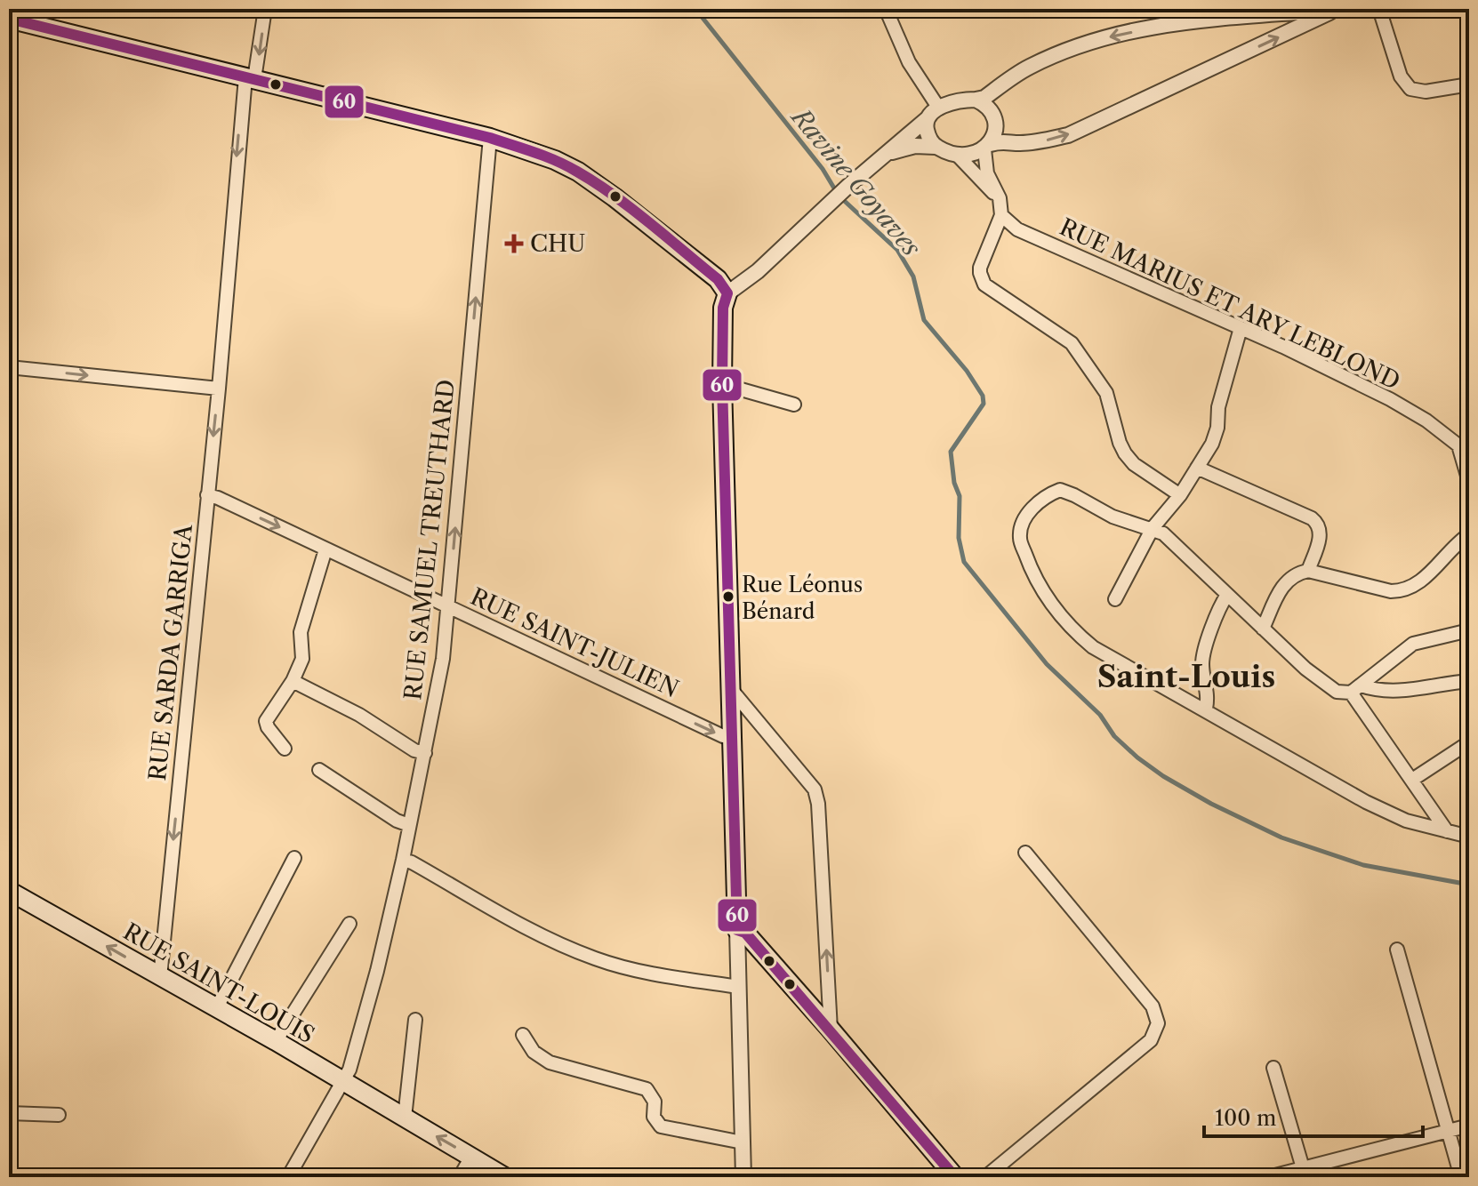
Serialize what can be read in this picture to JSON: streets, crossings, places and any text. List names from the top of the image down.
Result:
{
  "streets": {
    "main road": ["RUE SAINT-LOUIS"],
    "street": [
      "RUE MARIUS ET ARY LEBLOND",
      "RUE SAMUEL TREUTHARD",
      "RUE SAINT-JULIEN",
      "RUE SARDA GARRIGA"
    ]
  },
  "crossings": [
    ["RUE SAMUEL TREUTHARD", "RUE SAINT-JULIEN"],
    ["RUE SAMUEL TREUTHARD", "RUE SAINT-LOUIS"],
    ["RUE SAINT-JULIEN", "RUE SARDA GARRIGA"],
    ["RUE SARDA GARRIGA", "RUE SAINT-LOUIS"]
  ],
  "one_way": [
    "RUE SAMUEL TREUTHARD",
    "RUE SAINT-JULIEN",
    "RUE SARDA GARRIGA",
    "RUE SAINT-LOUIS"
  ],
  "districts": ["Saint-Louis"],
  "water": ["Ravine Goyaves"],
  "places": {
    "health": ["CHU"],
    "other": ["Rue Léonus Bénard"]
  },
  "lines": ["transit line 60"],
  "scale_bar": "100 m"
}
